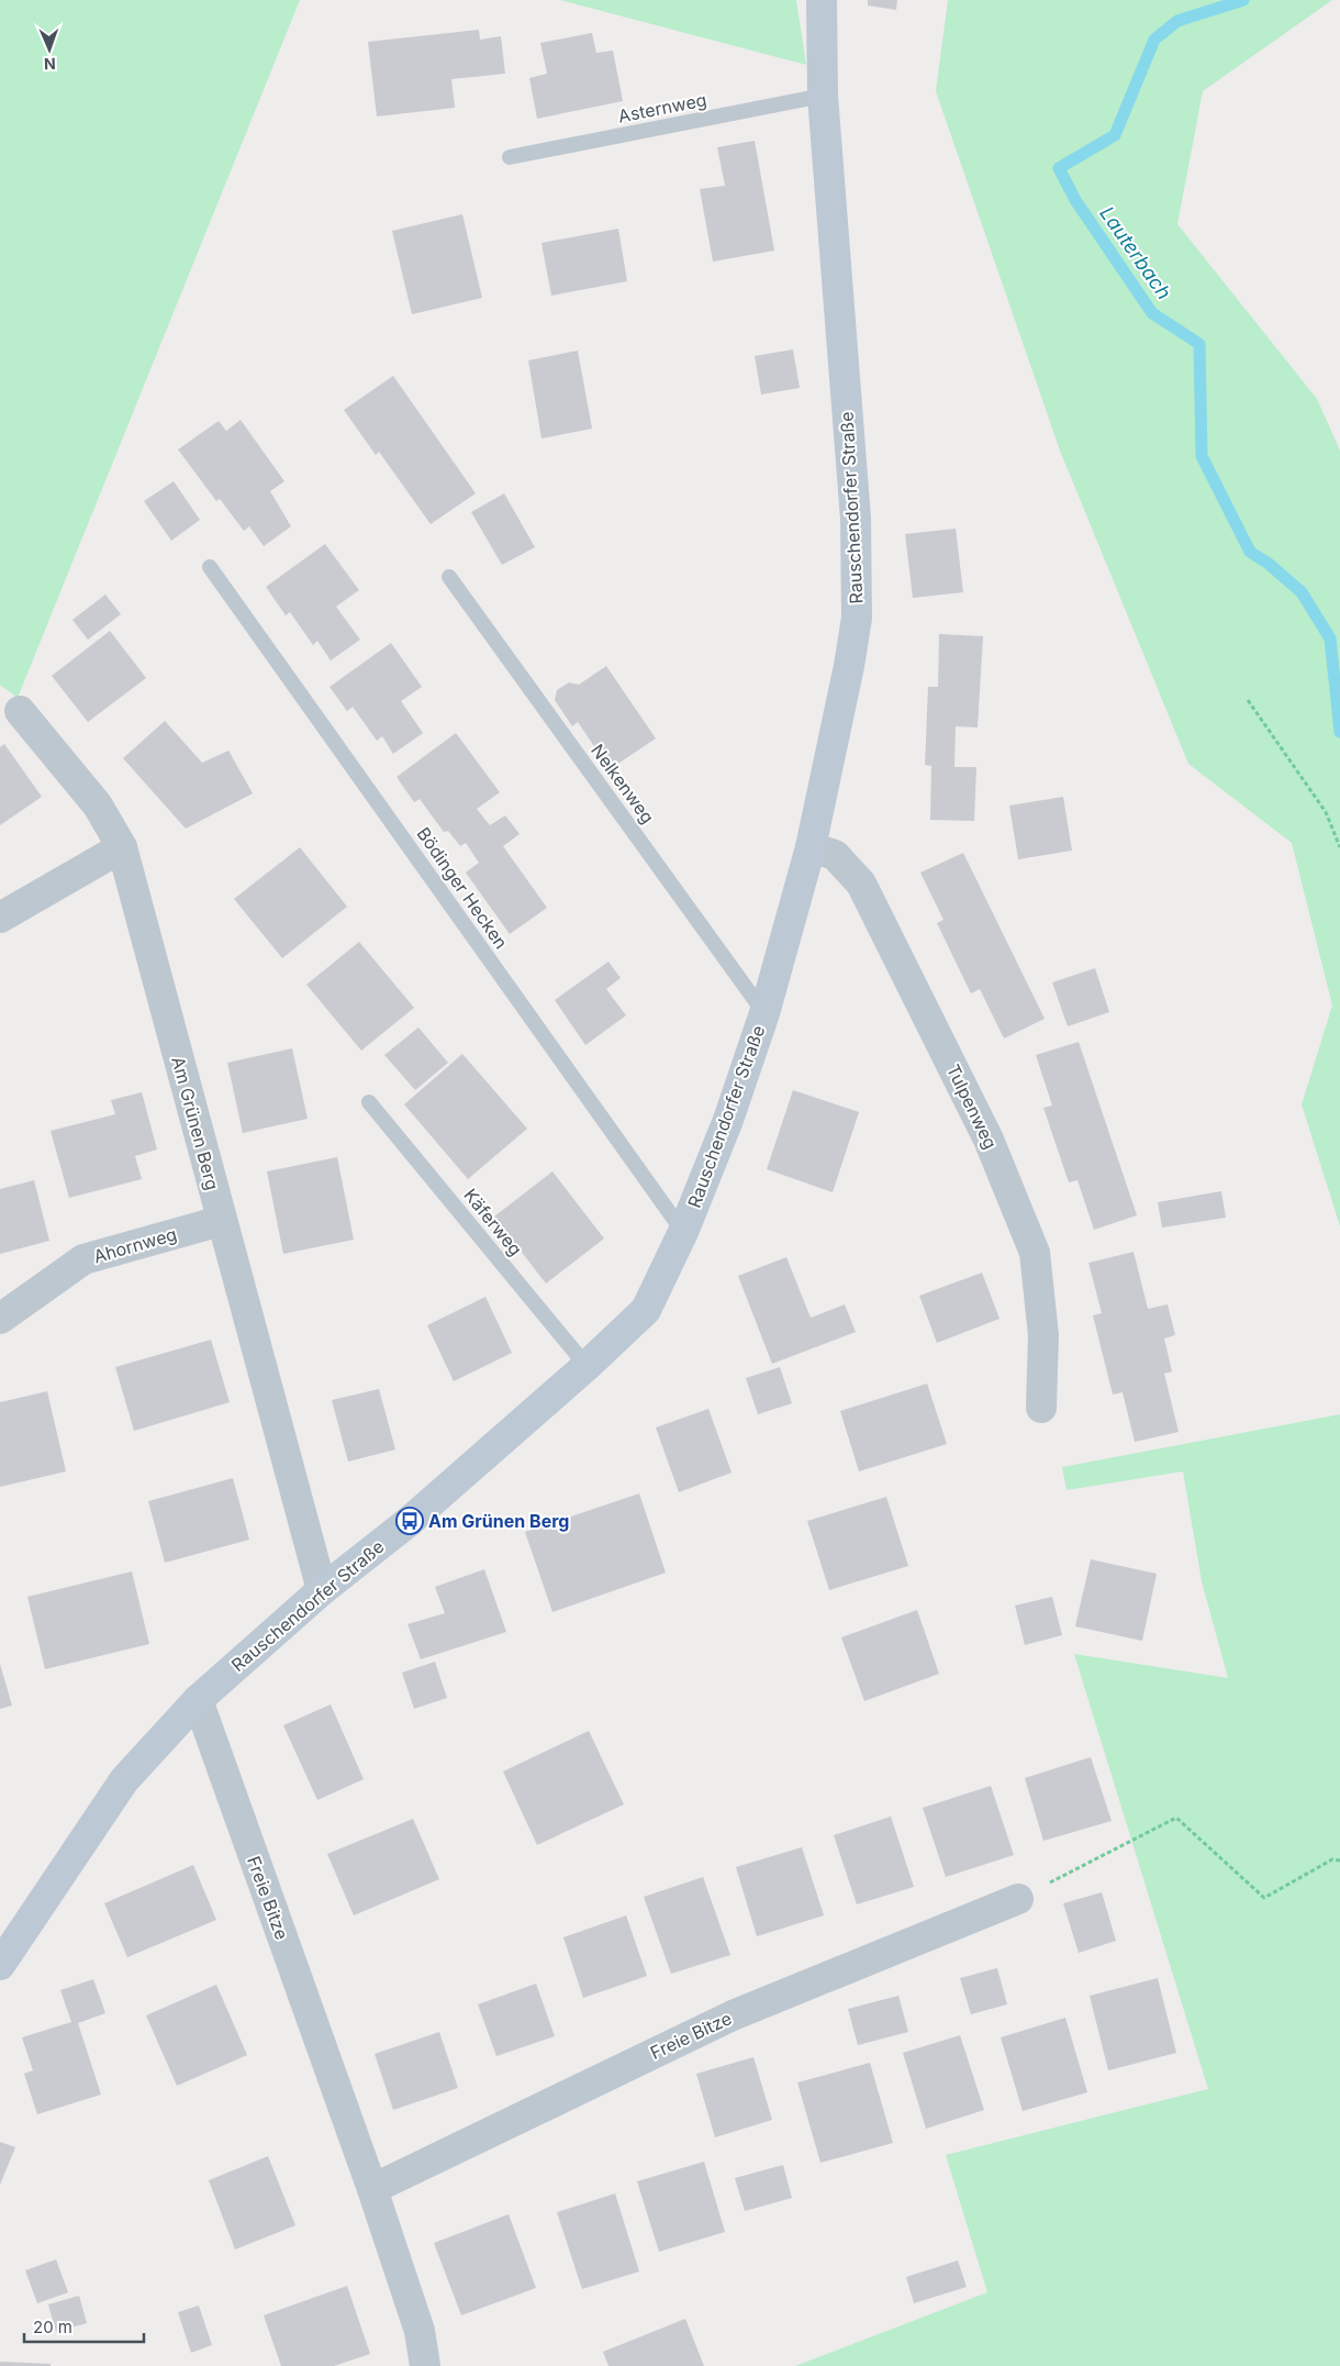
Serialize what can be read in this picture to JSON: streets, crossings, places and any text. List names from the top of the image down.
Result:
{
  "streets": {
    "street": [
      "Rauschendorfer Straße",
      "Tulpenweg",
      "Am Grünen Berg",
      "Ahornweg",
      "Freie Bitze"
    ],
    "lane": [
      "Asternweg",
      "Nelkenweg",
      "Bödinger Hecken",
      "Käferweg"
    ]
  },
  "crossings": [
    ["Asternweg", "Rauschendorfer Straße"],
    ["Rauschendorfer Straße", "Nelkenweg"],
    ["Rauschendorfer Straße", "Bödinger Hecken"],
    ["Rauschendorfer Straße", "Tulpenweg"],
    ["Rauschendorfer Straße", "Am Grünen Berg"],
    ["Rauschendorfer Straße", "Käferweg"],
    ["Rauschendorfer Straße", "Freie Bitze"],
    ["Am Grünen Berg", "Ahornweg"]
  ],
  "water": ["Lauterbach"],
  "places": {
    "bus stop": ["Am Grünen Berg"]
  },
  "scale_bar": "20 m",
  "north": "bottom"
}
